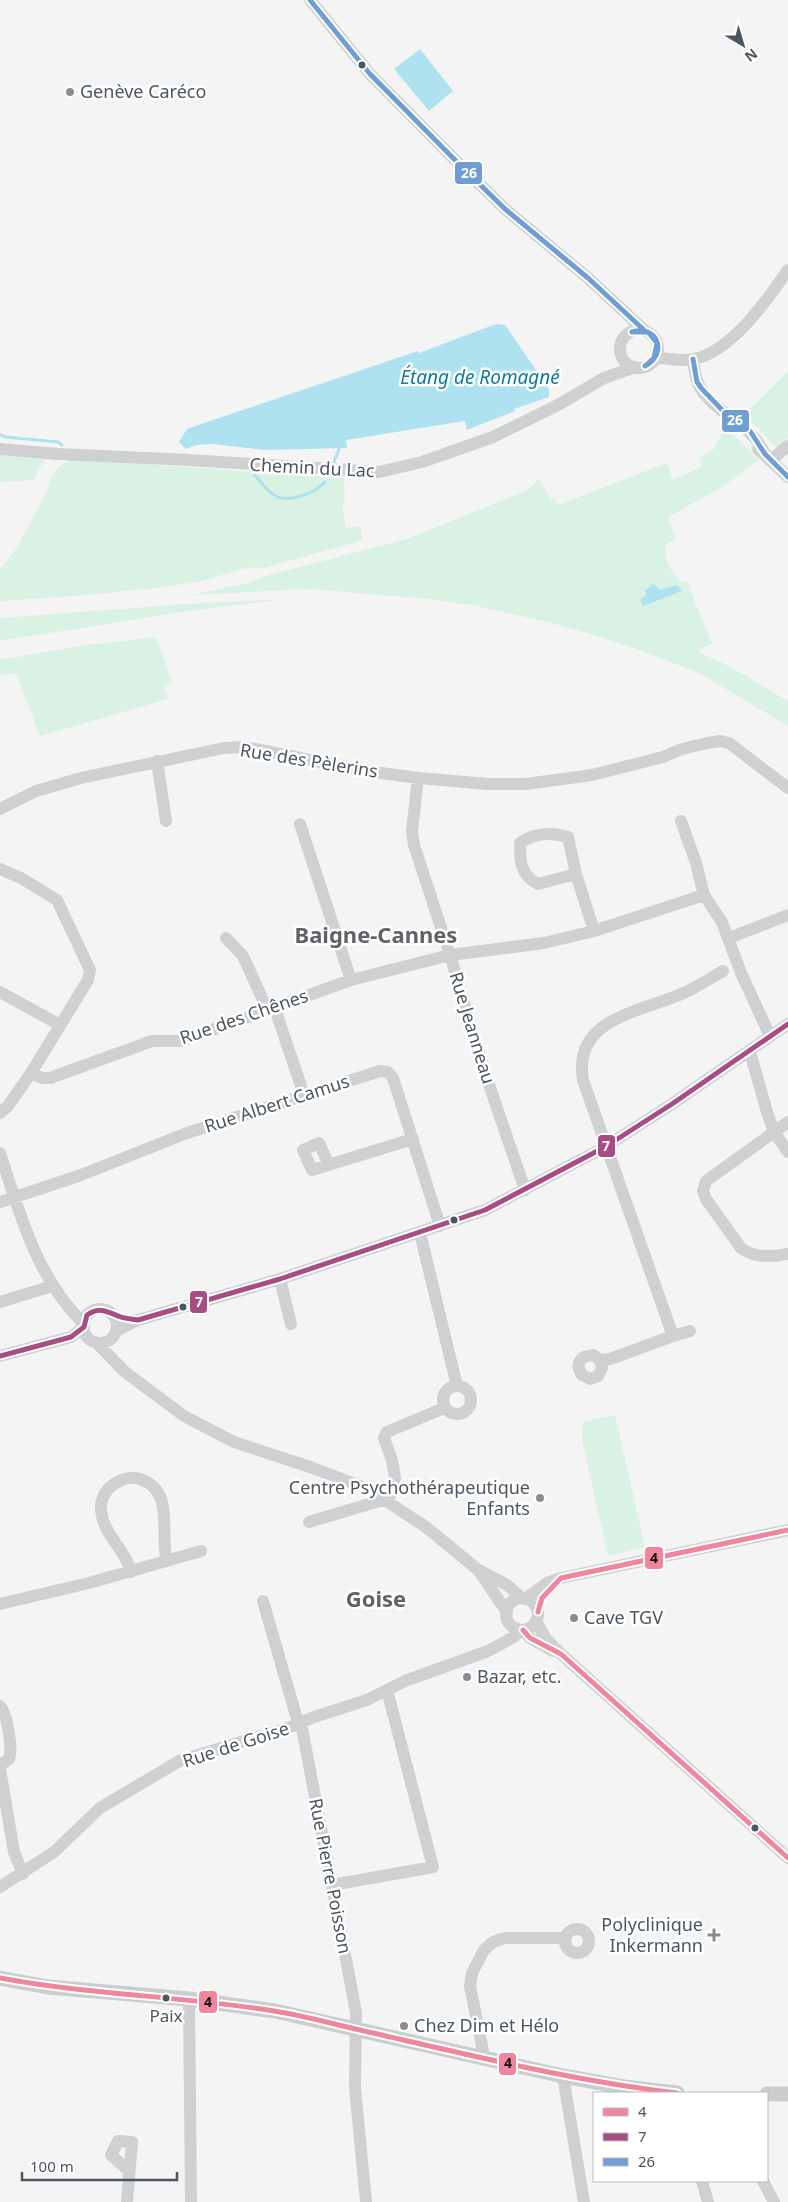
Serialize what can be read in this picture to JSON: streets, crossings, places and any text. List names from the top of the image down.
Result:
{
  "streets": {
    "street": [
      "Chemin du Lac",
      "Rue des Pèlerins",
      "Rue des Chênes",
      "Rue Jeanneau",
      "Rue Albert Camus",
      "Rue de Goise",
      "Rue Pierre Poisson"
    ]
  },
  "crossings": [
    ["Rue des Pèlerins", "Rue Jeanneau"],
    ["Rue des Chênes", "Rue Jeanneau"],
    ["Rue de Goise", "Rue Pierre Poisson"]
  ],
  "districts": ["Baigne-Cannes", "Goise"],
  "water": ["Étang de Romagné"],
  "places": {
    "other": [
      "Genève Caréco",
      "Centre Psychothérapeutique Enfants",
      "Cave TGV",
      "Bazar, etc.",
      "Paix",
      "Chez Dim et Hélo"
    ],
    "health": ["Polyclinique Inkermann"]
  },
  "lines": ["transit line 26", "transit line 7", "transit line 4"],
  "legend": ["4", "7", "26"],
  "scale_bar": "100 m",
  "north": "bottom right"
}
